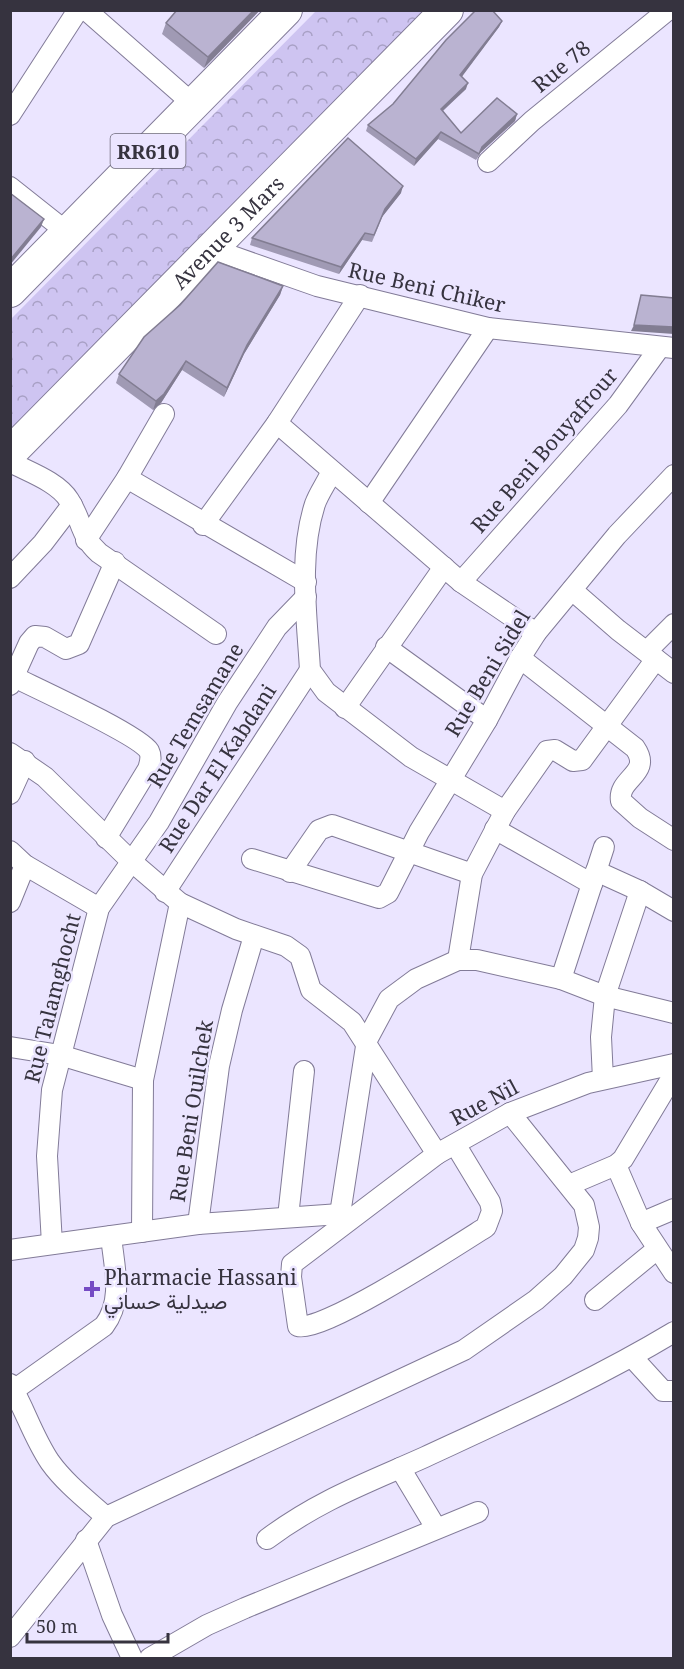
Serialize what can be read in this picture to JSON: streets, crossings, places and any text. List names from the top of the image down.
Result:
{
  "streets": {
    "main road": ["RR610", "Avenue 3 Mars"],
    "street": [
      "Rue 78",
      "Rue Beni Chiker",
      "Rue Beni Bouyafrour",
      "Rue Beni Sidel",
      "Rue Temsamane",
      "Rue Dar El Kabdani",
      "Rue Talamghocht",
      "Rue Nil",
      "Rue Beni Ouilchek"
    ]
  },
  "crossings": [
    ["Avenue 3 Mars", "Rue Beni Chiker"],
    ["Rue Beni Chiker", "Rue Beni Bouyafrour"],
    ["Rue Temsamane", "Rue Talamghocht"]
  ],
  "places": {
    "health": ["Pharmacie Hassani صيدلية حساني"]
  },
  "scale_bar": "50 m"
}
